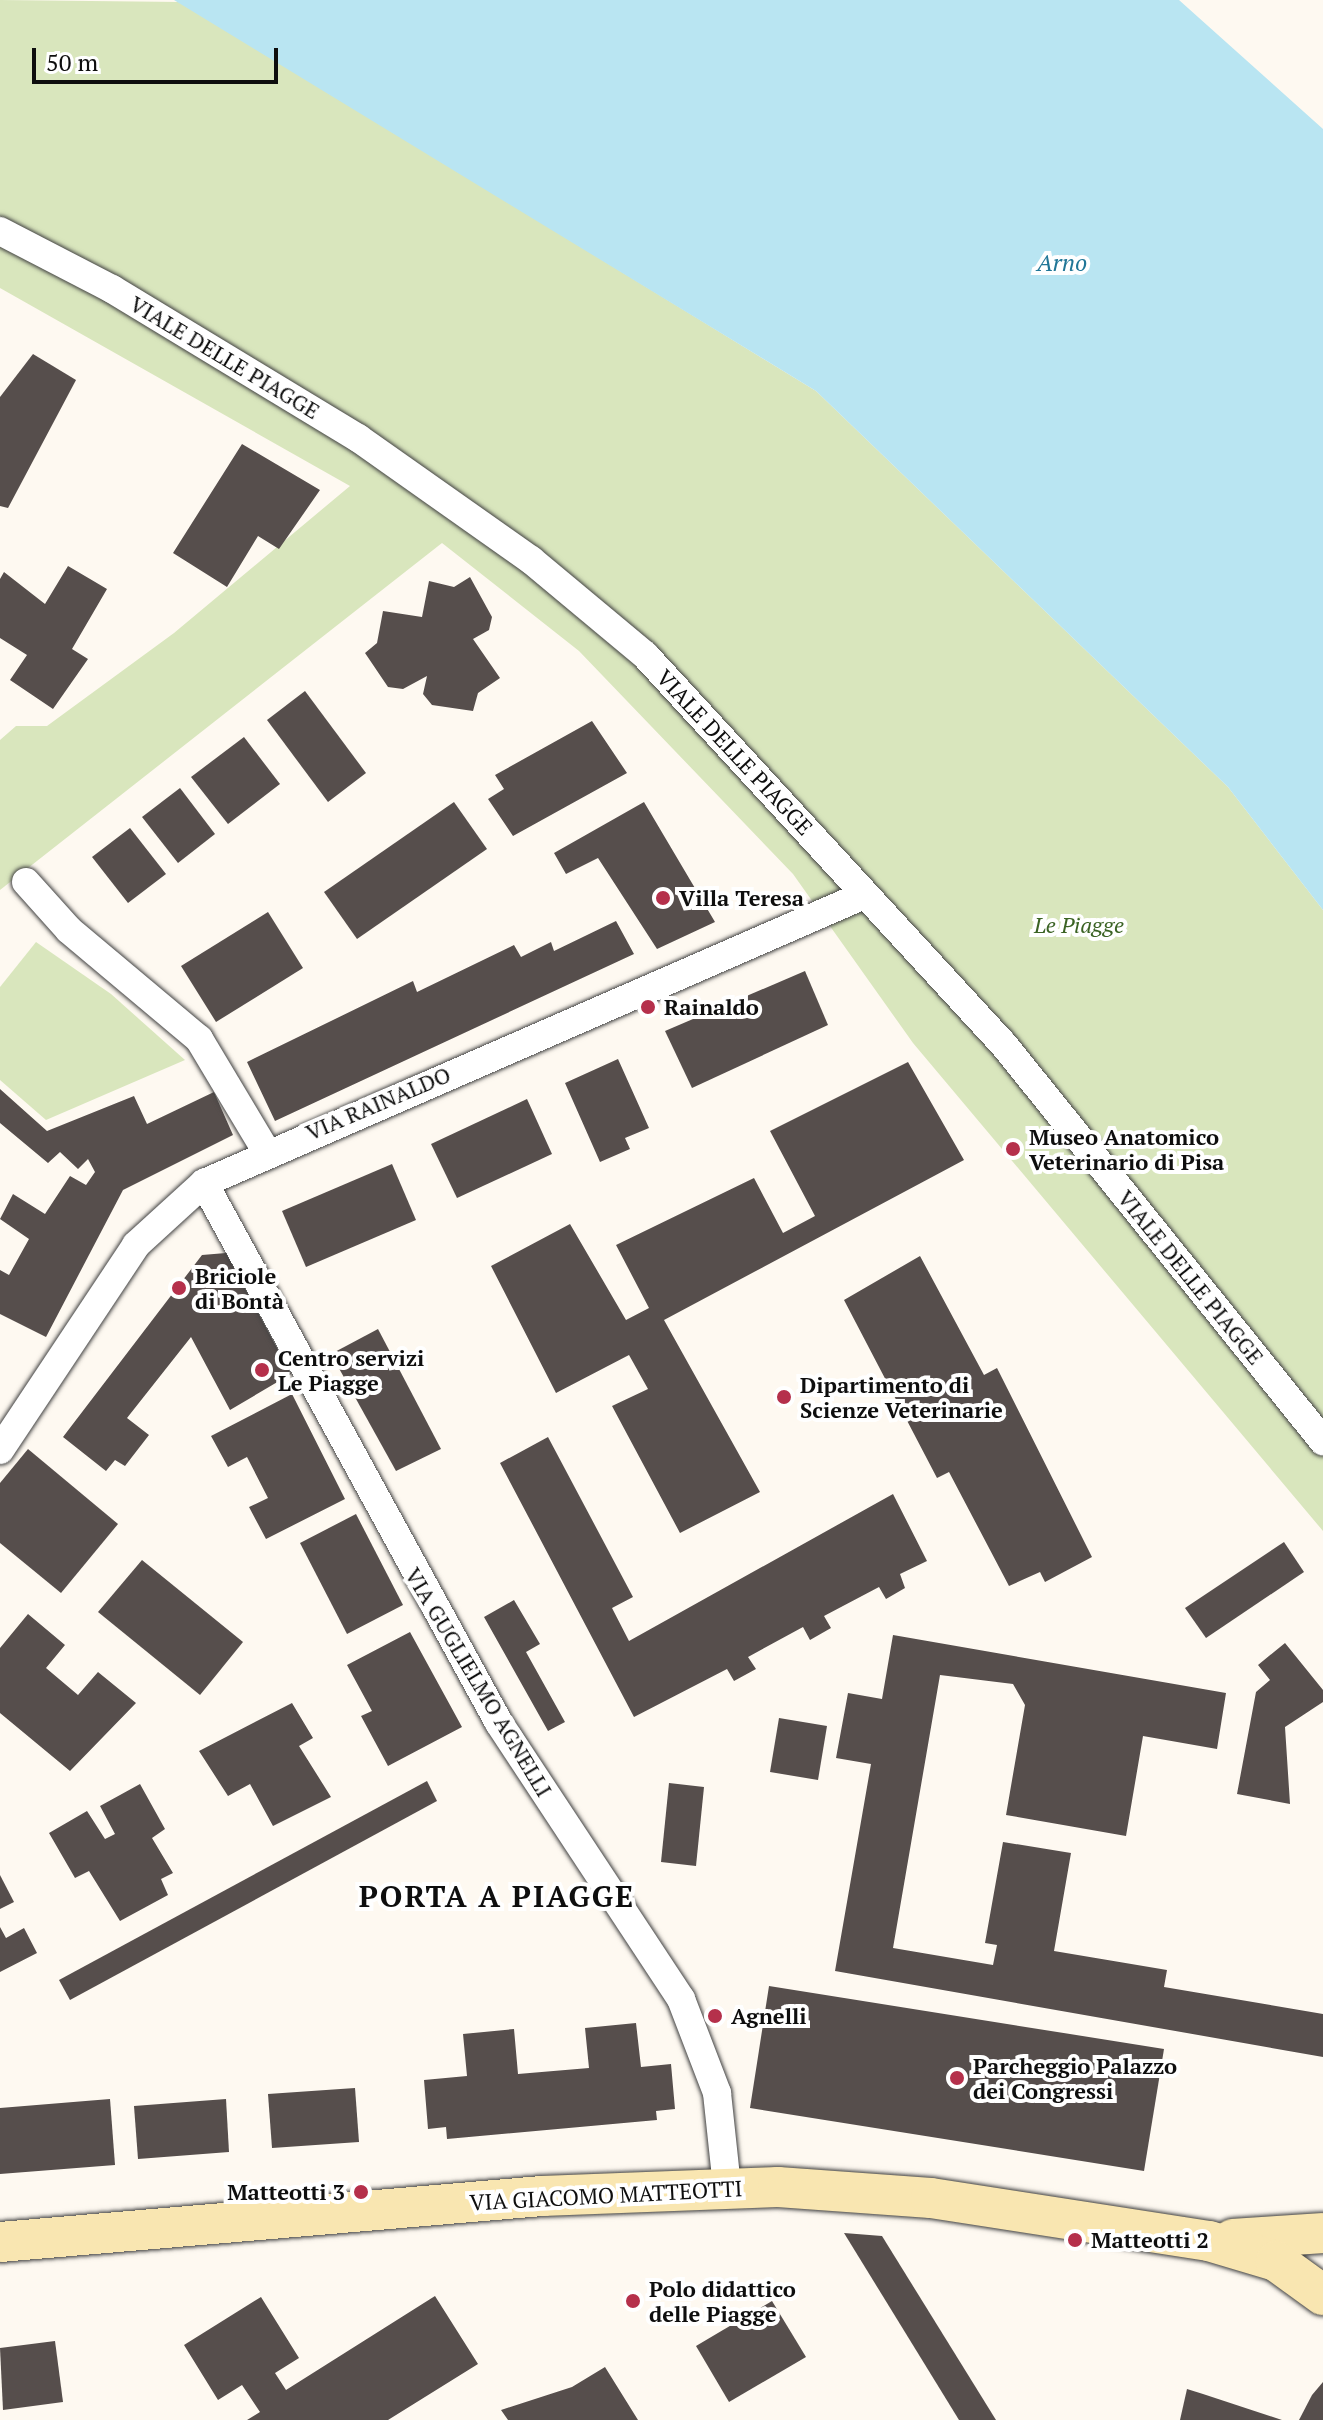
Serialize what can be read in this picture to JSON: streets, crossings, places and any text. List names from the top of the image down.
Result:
{
  "streets": {
    "main road": ["VIA GIACOMO MATTEOTTI"],
    "street": ["VIALE DELLE PIAGGE", "VIA RAINALDO", "VIA GUGLIELMO AGNELLI"]
  },
  "crossings": [
    ["VIALE DELLE PIAGGE", "VIA RAINALDO"],
    ["VIA RAINALDO", "VIA GUGLIELMO AGNELLI"],
    ["VIA GUGLIELMO AGNELLI", "VIA GIACOMO MATTEOTTI"]
  ],
  "districts": ["PORTA A PIAGGE"],
  "water": ["Arno"],
  "parks": ["Le Piagge"],
  "places": [
    "Villa Teresa",
    "Rainaldo",
    "Museo Anatomico Veterinario di Pisa",
    "Briciole di Bontà",
    "Centro servizi Le Piagge",
    "Dipartimento di Scienze Veterinarie",
    "Agnelli",
    "Parcheggio Palazzo dei Congressi",
    "Matteotti 3",
    "Matteotti 2",
    "Polo didattico delle Piagge"
  ],
  "scale_bar": "50 m"
}
